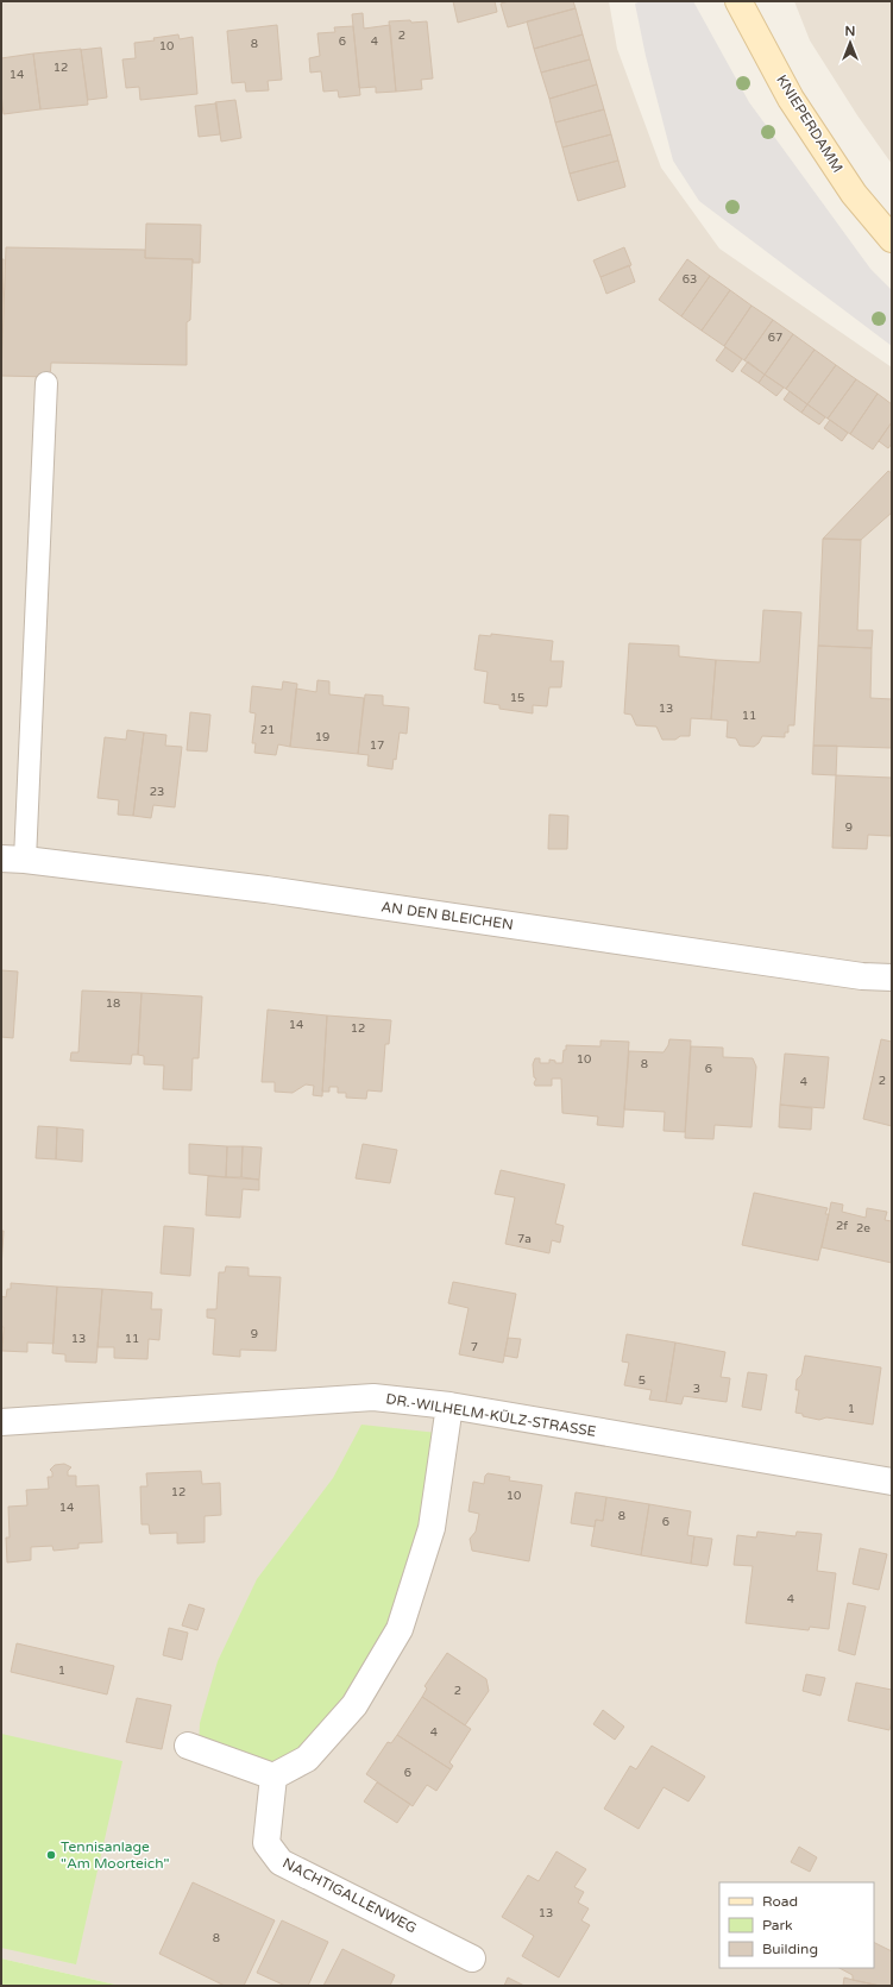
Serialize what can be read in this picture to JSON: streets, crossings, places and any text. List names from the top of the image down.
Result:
{
  "streets": {
    "main road": ["KNIEPERDAMM"],
    "street": ["AN DEN BLEICHEN", "DR.-WILHELM-KÜLZ-STRASSE", "NACHTIGALLENWEG"]
  },
  "places": ["Tennisanlage \"Am Moorteich\""],
  "house_numbers": [
    "2",
    "6",
    "4",
    "8",
    "10",
    "12",
    "14",
    "63",
    "67",
    "15",
    "13",
    "11",
    "21",
    "19",
    "17",
    "23",
    "9",
    "18",
    "14",
    "12",
    "10",
    "8",
    "6",
    "2",
    "4",
    "2f",
    "2e",
    "7a",
    "9",
    "13",
    "11",
    "7",
    "5",
    "3",
    "1",
    "12",
    "10",
    "14",
    "8",
    "6",
    "4",
    "1",
    "2",
    "4",
    "6",
    "13",
    "8"
  ],
  "legend": ["Road", "Park", "Building"],
  "north": "top"
}
